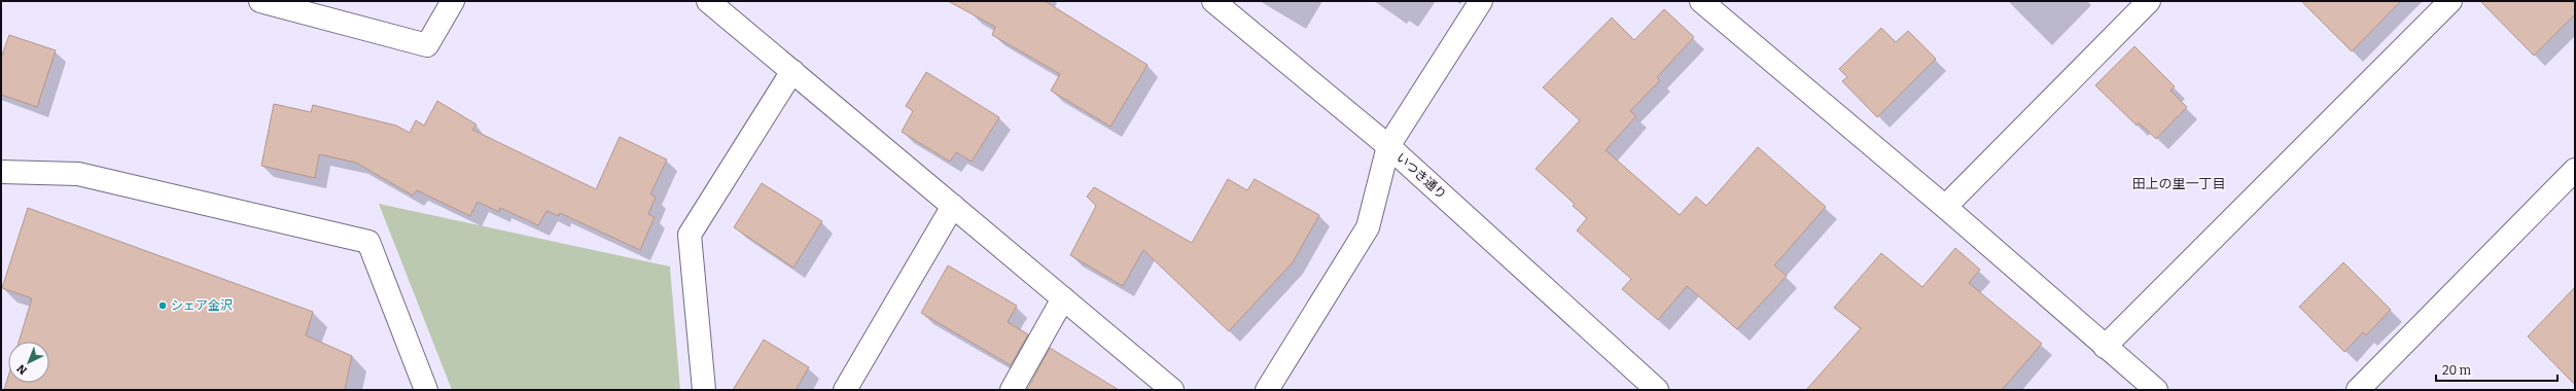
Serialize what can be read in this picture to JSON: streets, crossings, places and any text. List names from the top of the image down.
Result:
{
  "streets": {
    "street": ["いつき通り"]
  },
  "districts": ["田上の里一丁目"],
  "places": ["シェア金沢"],
  "scale_bar": "20 m",
  "north": "bottom left"
}
